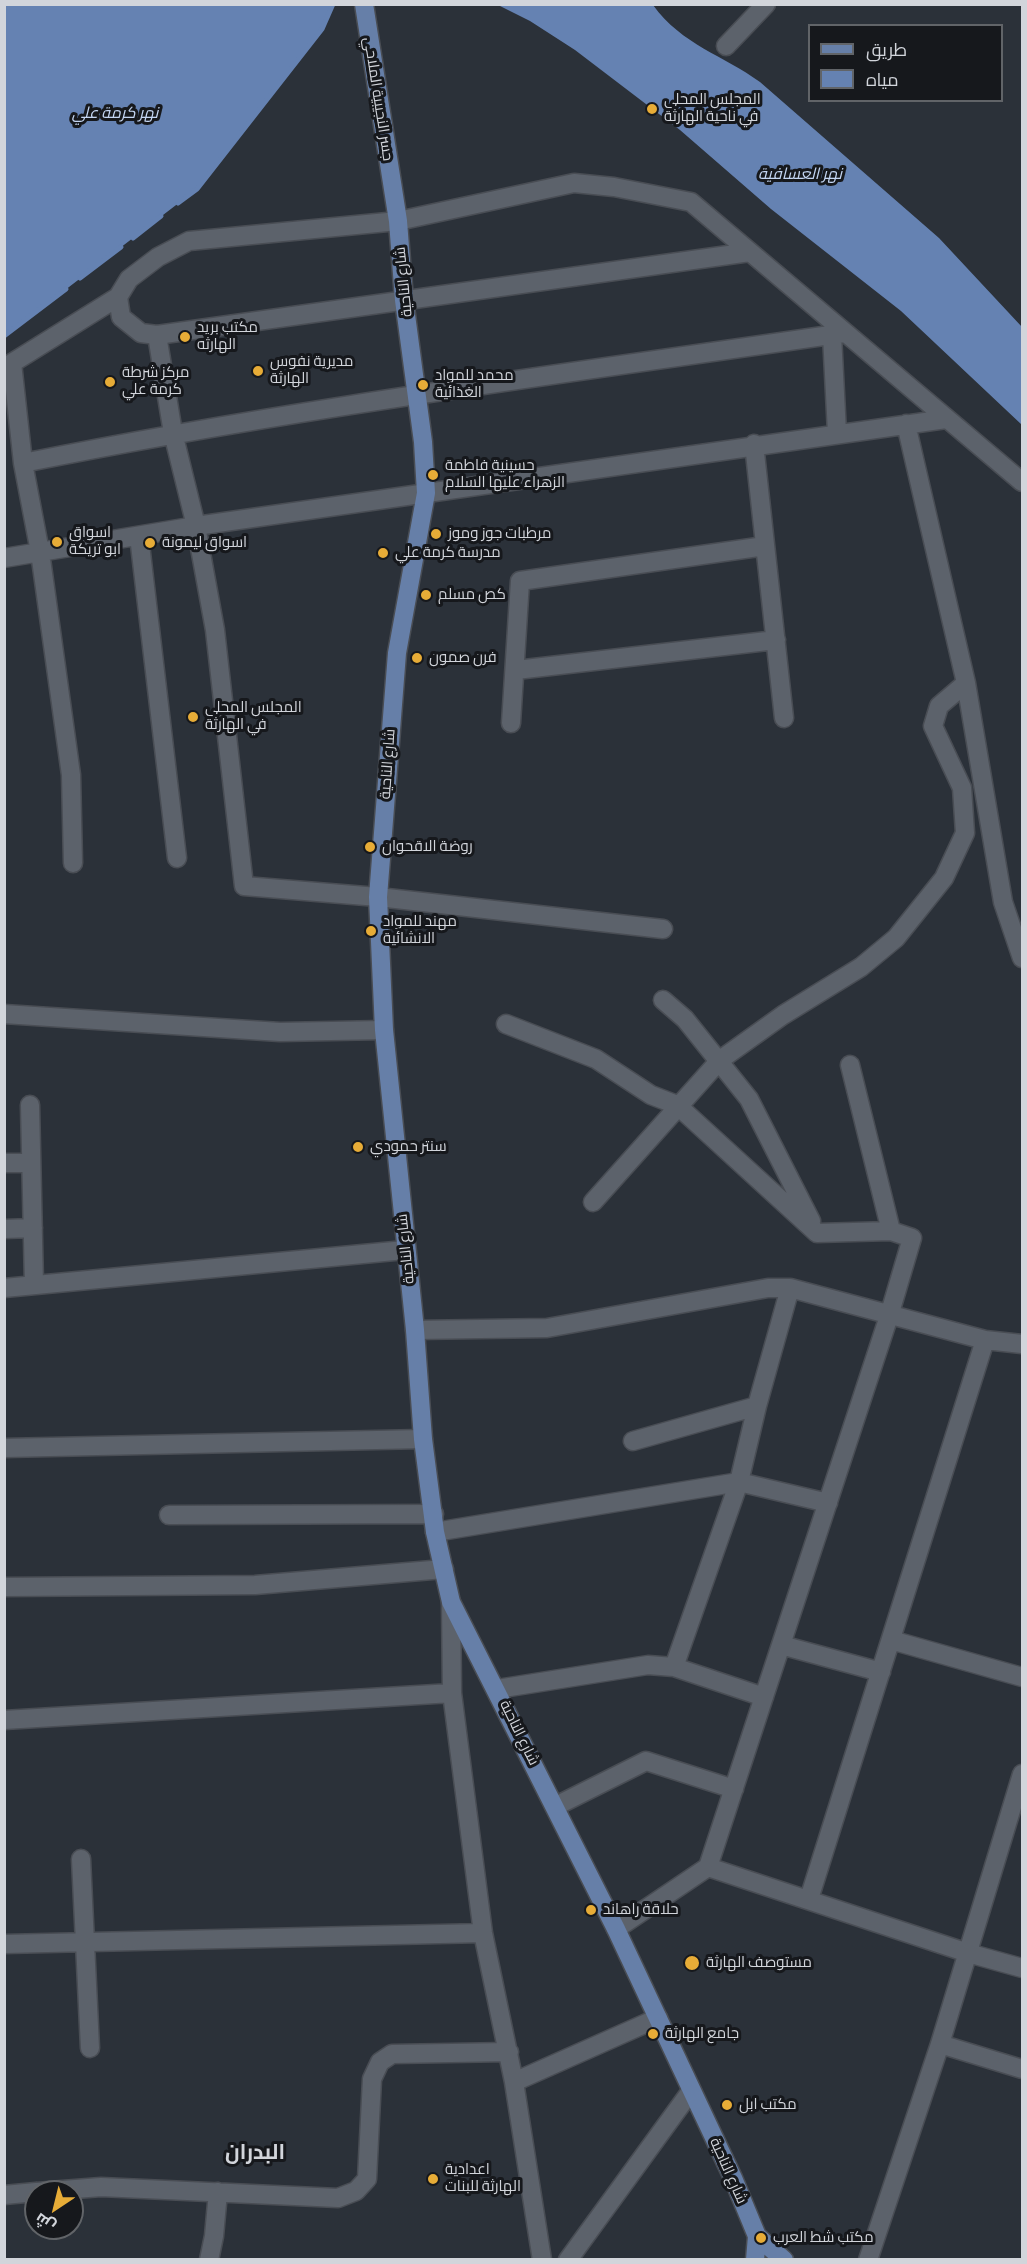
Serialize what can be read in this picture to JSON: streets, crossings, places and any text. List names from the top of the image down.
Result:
{
  "streets": {
    "main road": ["جسر النجيبية الملاحي", "شارع الناحية"]
  },
  "crossings": [
    ["جسر النجيبية الملاحي", "شارع الناحية"]
  ],
  "districts": ["البدران"],
  "water": ["نهر كرمة علي", "نهر العسافية"],
  "places": [
    "المجلس المحلي في ناحية الهارثة",
    "مكتب بريد الهارثه",
    "مديرية نفوس الهارثة",
    "مركز شرطة كرمة علي",
    "محمد للمواد الغذائية",
    "حسينية فاطمة الزهراء عليها السلام",
    "مرطبات جوز وموز",
    "اسواق ابو تريكة",
    "اسواق ليمونة",
    "مدرسة كرمة علي",
    "كص مسلم",
    "فرن صمون",
    "المجلس المحلي في الهارثة",
    "روضة الاقحوان",
    "مهند للمواد الانشائية",
    "سنتر حمودي",
    "حلاقة راهاند",
    "مستوصف الهارثة",
    "جامع الهارثة",
    "مكتب ابل",
    "اعدادية الهارثة للبنات",
    "مكتب شط العرب"
  ],
  "legend": ["طريق", "مياه"],
  "north": "bottom left"
}
